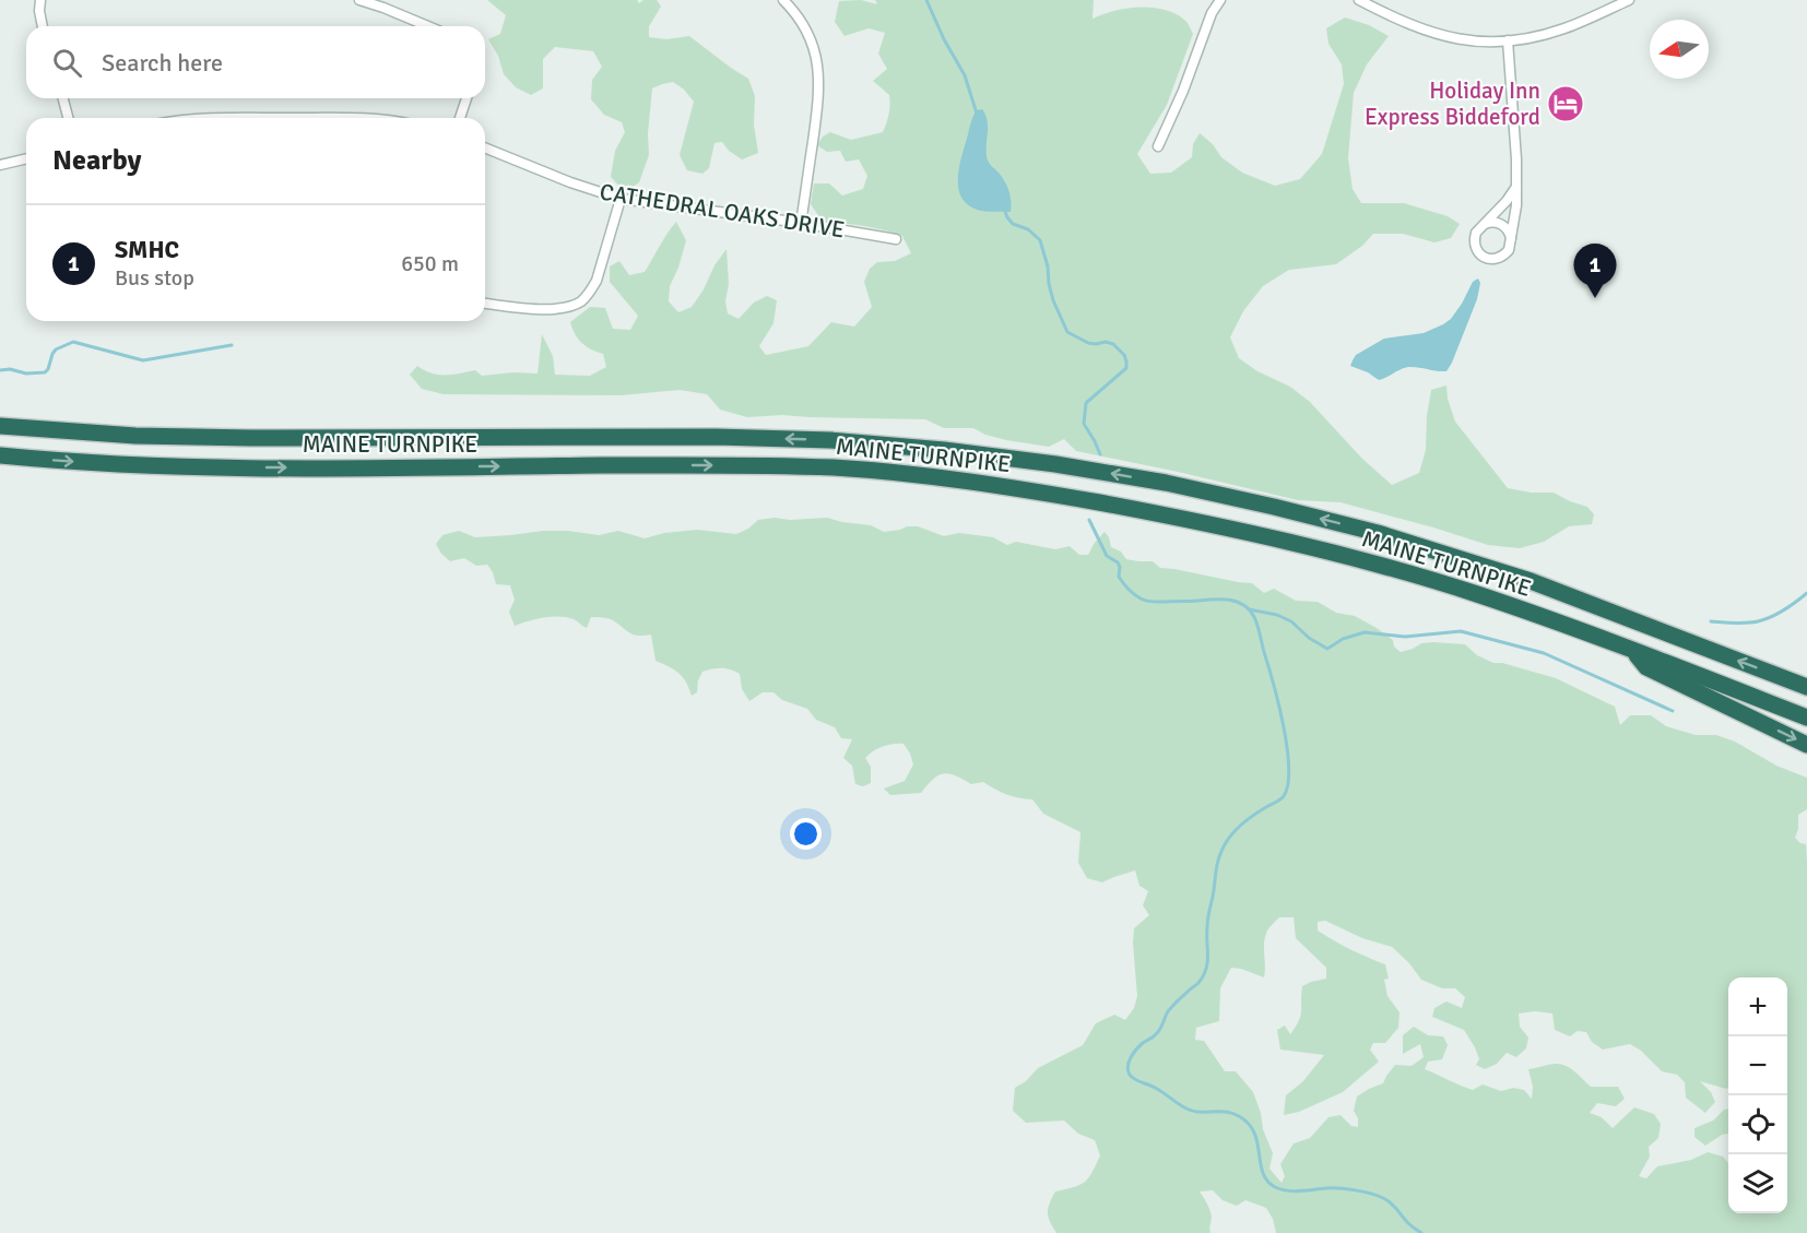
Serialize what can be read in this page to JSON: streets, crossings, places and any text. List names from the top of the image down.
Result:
{
  "streets": {
    "highway": ["MAINE TURNPIKE"],
    "street": ["CATHEDRAL OAKS DRIVE"]
  },
  "places": {
    "hotel": ["Holiday Inn Express Biddeford"]
  },
  "north": "left",
  "page": {
    "search": "Search here",
    "heading": "Nearby",
    "list": [
      {
        "mark": "1",
        "name": "SMHC",
        "note": "Bus stop",
        "value": "650 m"
      }
    ],
    "pins": "1",
    "map_buttons": ["+", "−"]
  }
}
